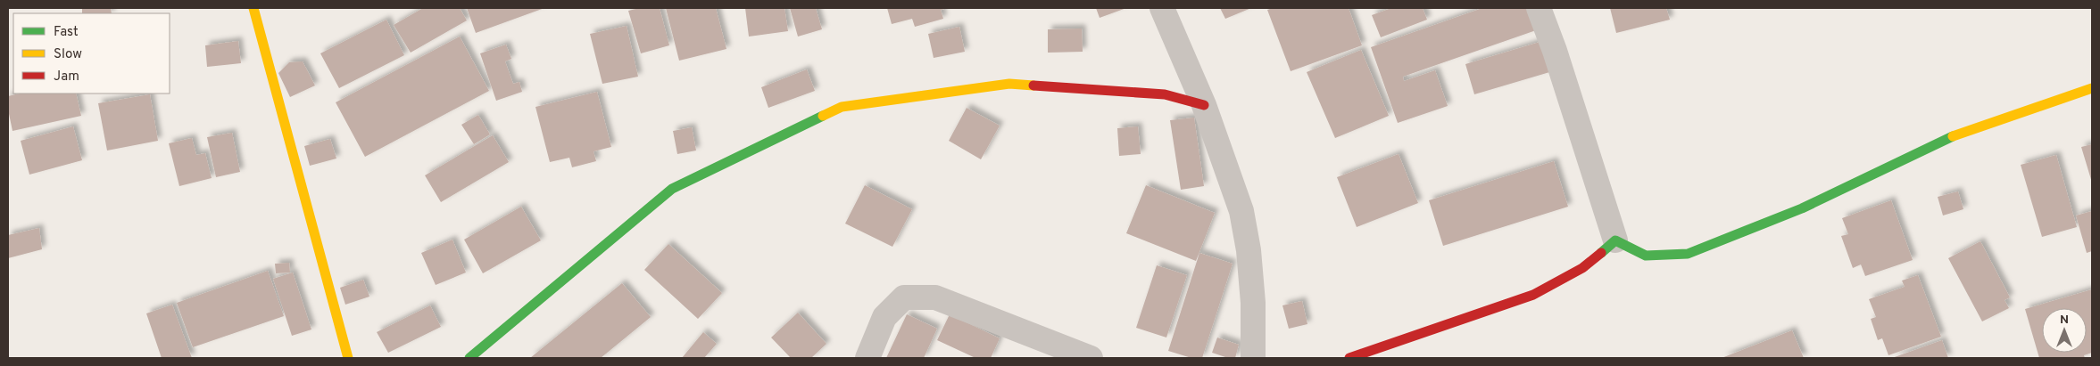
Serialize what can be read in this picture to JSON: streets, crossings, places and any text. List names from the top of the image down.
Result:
{
  "legend": ["Fast", "Slow", "Jam"],
  "north": "top"
}
